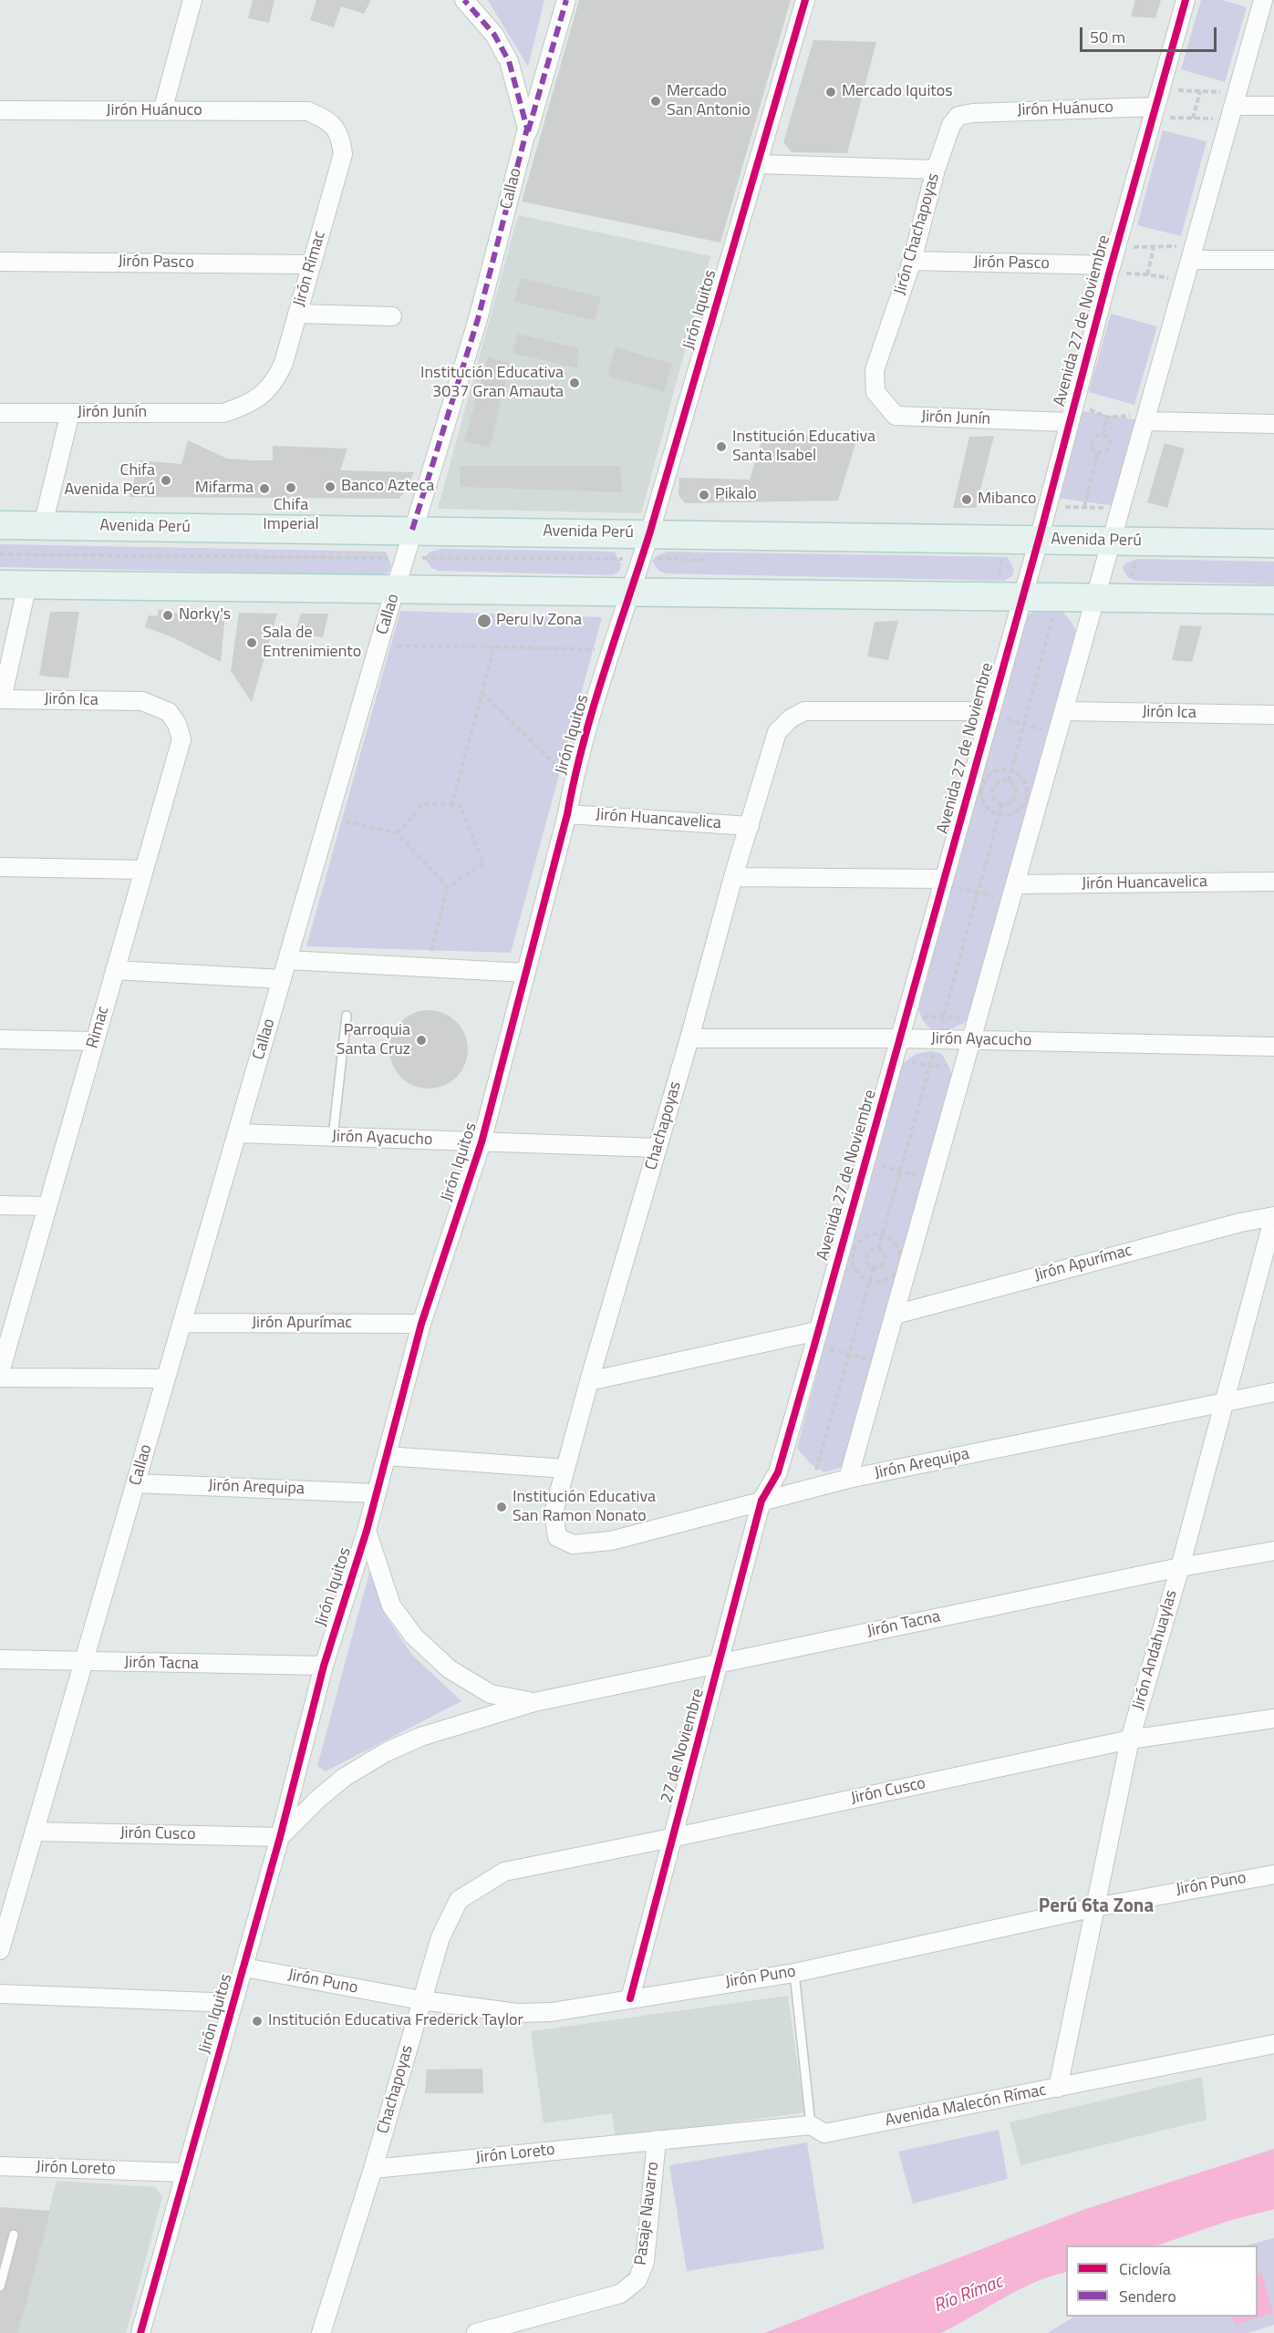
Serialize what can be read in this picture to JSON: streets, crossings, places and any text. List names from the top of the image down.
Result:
{
  "streets": {
    "main road": ["Avenida Perú"],
    "street": [
      "Jirón Huánuco",
      "Callao",
      "Jirón Chachapoyas",
      "Jirón Pasco",
      "Jirón Rímac",
      "Jirón Iquitos",
      "Avenida 27 de Noviembre",
      "Jirón Junín",
      "Jirón Ica",
      "Jirón Huancavelica",
      "Rimac",
      "Jirón Ayacucho",
      "Chachapoyas",
      "Jirón Apurímac",
      "Jirón Arequipa",
      "Jirón Tacna",
      "Jirón Andahuaylas",
      "27 de Noviembre",
      "Jirón Cusco",
      "Jirón Puno",
      "Avenida Malecón Rímac",
      "Jirón Loreto",
      "Pasaje Navarro"
    ]
  },
  "crossings": [
    ["Jirón Huánuco", "Jirón Chachapoyas"],
    ["Jirón Huánuco", "Jirón Rímac"],
    ["Jirón Huánuco", "Avenida 27 de Noviembre"],
    ["Callao", "Avenida Perú"],
    ["Callao", "Jirón Ayacucho"],
    ["Callao", "Jirón Apurímac"],
    ["Callao", "Jirón Arequipa"],
    ["Callao", "Jirón Tacna"],
    ["Callao", "Jirón Cusco"],
    ["Jirón Chachapoyas", "Jirón Pasco"],
    ["Jirón Chachapoyas", "Jirón Junín"],
    ["Jirón Pasco", "Jirón Rímac"],
    ["Jirón Pasco", "Avenida 27 de Noviembre"],
    ["Jirón Rímac", "Jirón Junín"],
    ["Jirón Iquitos", "Avenida Perú"],
    ["Jirón Iquitos", "Jirón Huancavelica"],
    ["Jirón Iquitos", "Jirón Ayacucho"],
    ["Jirón Iquitos", "Jirón Apurímac"],
    ["Jirón Iquitos", "Jirón Arequipa"],
    ["Jirón Iquitos", "Jirón Tacna"],
    ["Jirón Iquitos", "Jirón Cusco"],
    ["Jirón Iquitos", "Jirón Puno"],
    ["Jirón Iquitos", "Jirón Loreto"],
    ["Avenida 27 de Noviembre", "Jirón Junín"],
    ["Avenida 27 de Noviembre", "Avenida Perú"],
    ["Avenida 27 de Noviembre", "Jirón Ayacucho"],
    ["Avenida 27 de Noviembre", "Chachapoyas"],
    ["Avenida 27 de Noviembre", "Jirón Arequipa"],
    ["Avenida 27 de Noviembre", "27 de Noviembre"],
    ["Jirón Ica", "Rimac"],
    ["Jirón Huancavelica", "Chachapoyas"],
    ["Jirón Ayacucho", "Chachapoyas"],
    ["Chachapoyas", "Jirón Arequipa"],
    ["Chachapoyas", "Jirón Cusco"],
    ["Chachapoyas", "Jirón Puno"],
    ["Chachapoyas", "Jirón Loreto"],
    ["Jirón Apurímac", "Jirón Andahuaylas"],
    ["Jirón Arequipa", "Jirón Andahuaylas"],
    ["Jirón Arequipa", "27 de Noviembre"],
    ["Jirón Tacna", "Jirón Andahuaylas"],
    ["Jirón Tacna", "27 de Noviembre"],
    ["Jirón Tacna", "Jirón Cusco"],
    ["Jirón Andahuaylas", "Jirón Cusco"],
    ["Jirón Andahuaylas", "Jirón Puno"],
    ["Jirón Andahuaylas", "Avenida Malecón Rímac"],
    ["27 de Noviembre", "Jirón Cusco"],
    ["27 de Noviembre", "Jirón Puno"],
    ["Avenida Malecón Rímac", "Jirón Loreto"],
    ["Avenida Malecón Rímac", "Pasaje Navarro"],
    ["Jirón Loreto", "Pasaje Navarro"]
  ],
  "districts": ["Perú 6ta Zona"],
  "water": ["Río Rímac"],
  "places": [
    "Mercado Iquitos",
    "Mercado San Antonio",
    "Institución Educativa 3037 Gran Amauta",
    "Institución Educativa Santa Isabel",
    "Chifa Avenida Perú",
    "Banco Azteca",
    "Chifa Imperial",
    "Mifarma",
    "Pikalo",
    "Mibanco",
    "Norky's",
    "Peru Iv Zona",
    "Sala de Entrenimiento",
    "Parroquia Santa Cruz",
    "Institución Educativa San Ramon Nonato",
    "Institución Educativa Frederick Taylor"
  ],
  "legend": ["Ciclovía", "Sendero"],
  "scale_bar": "50 m"
}
